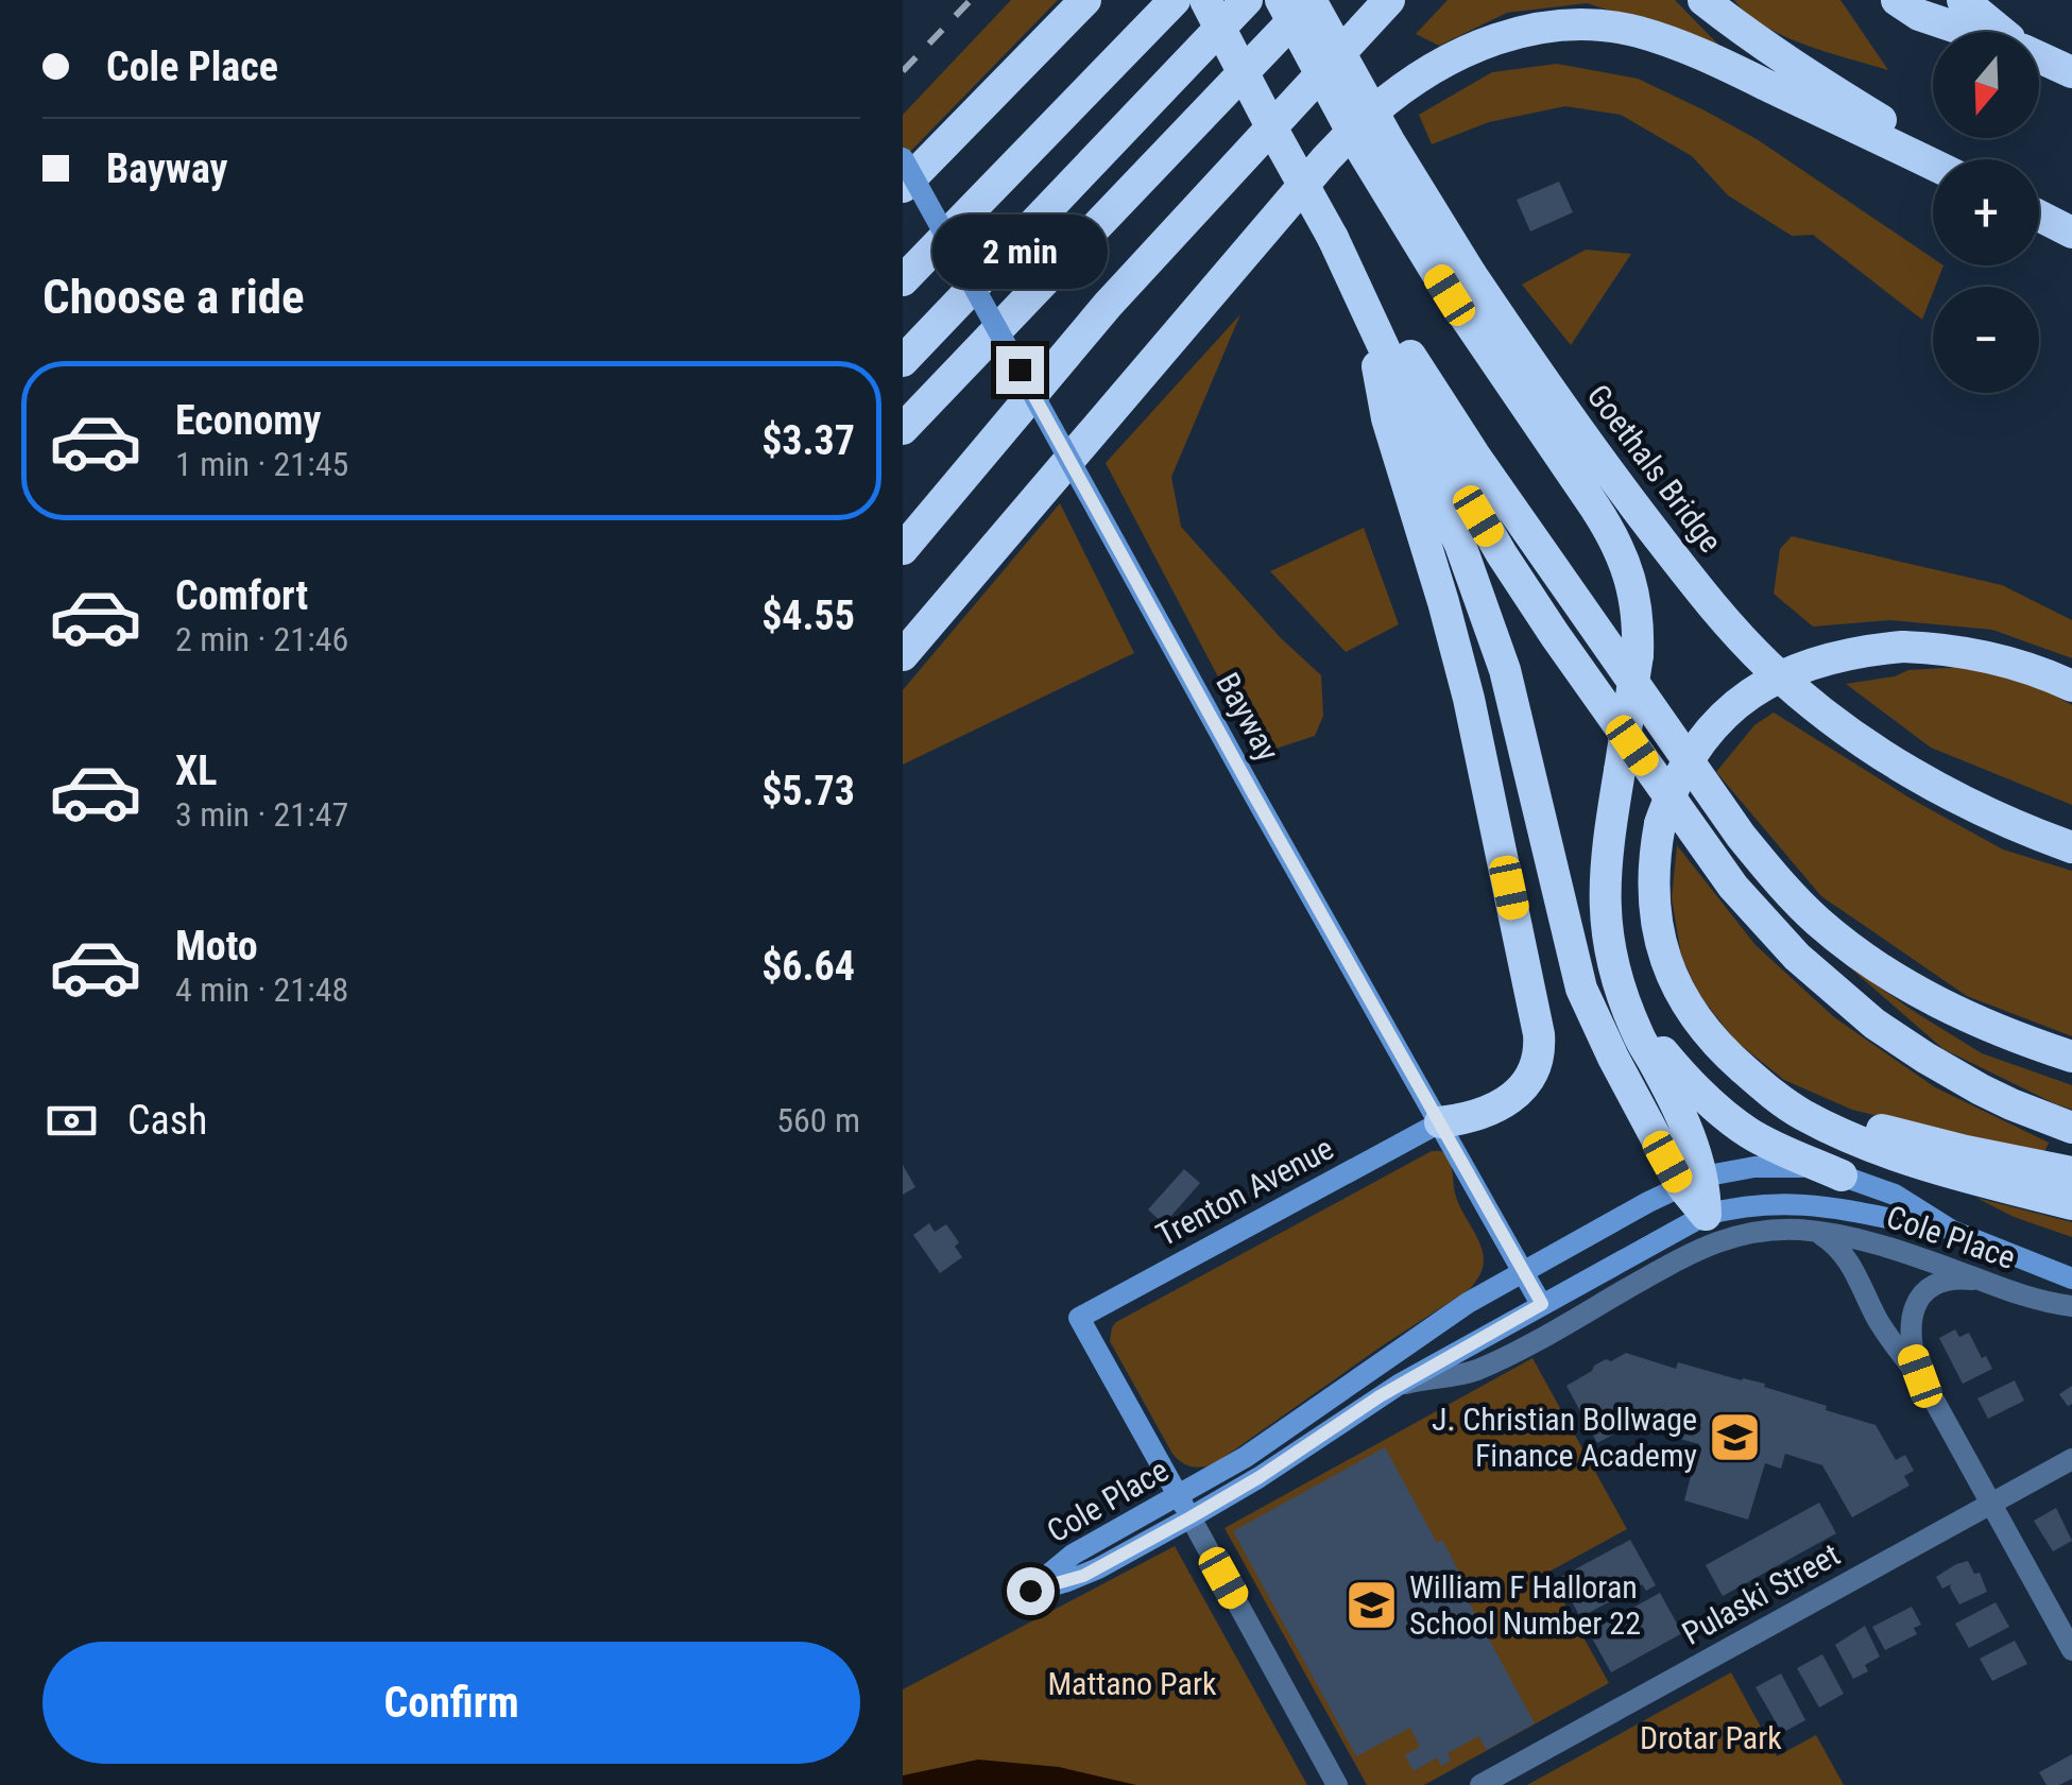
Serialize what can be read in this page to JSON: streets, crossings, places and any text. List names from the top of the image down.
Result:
{
  "streets": {
    "highway": ["Goethals Bridge"],
    "street": [
      "Bayway",
      "Trenton Avenue",
      "Cole Place",
      "Pulaski Street"
    ]
  },
  "crossings": [
    ["Bayway", "Trenton Avenue"],
    ["Bayway", "Cole Place"],
    ["Trenton Avenue", "Cole Place"]
  ],
  "parks": ["Mattano Park", "Drotar Park"],
  "places": {
    "school or university": ["J. Christian Bollwage Finance Academy", "William F Halloran School Number 22"]
  },
  "north": "bottom",
  "page": {
    "banner": ["Cole Place", "Bayway"],
    "map_buttons": ["+", "−"],
    "bubble": "2 min",
    "heading": "Choose a ride",
    "list": [
      {
        "name": "Economy",
        "note": "1 min · 21:45",
        "value": "$3.37"
      },
      {
        "name": "Comfort",
        "note": "2 min · 21:46",
        "value": "$4.55"
      },
      {
        "name": "XL",
        "note": "3 min · 21:47",
        "value": "$5.73"
      },
      {
        "name": "Moto",
        "note": "4 min · 21:48",
        "value": "$6.64"
      }
    ],
    "pay": ["Cash", "560 m"],
    "buttons": "Confirm"
  }
}
